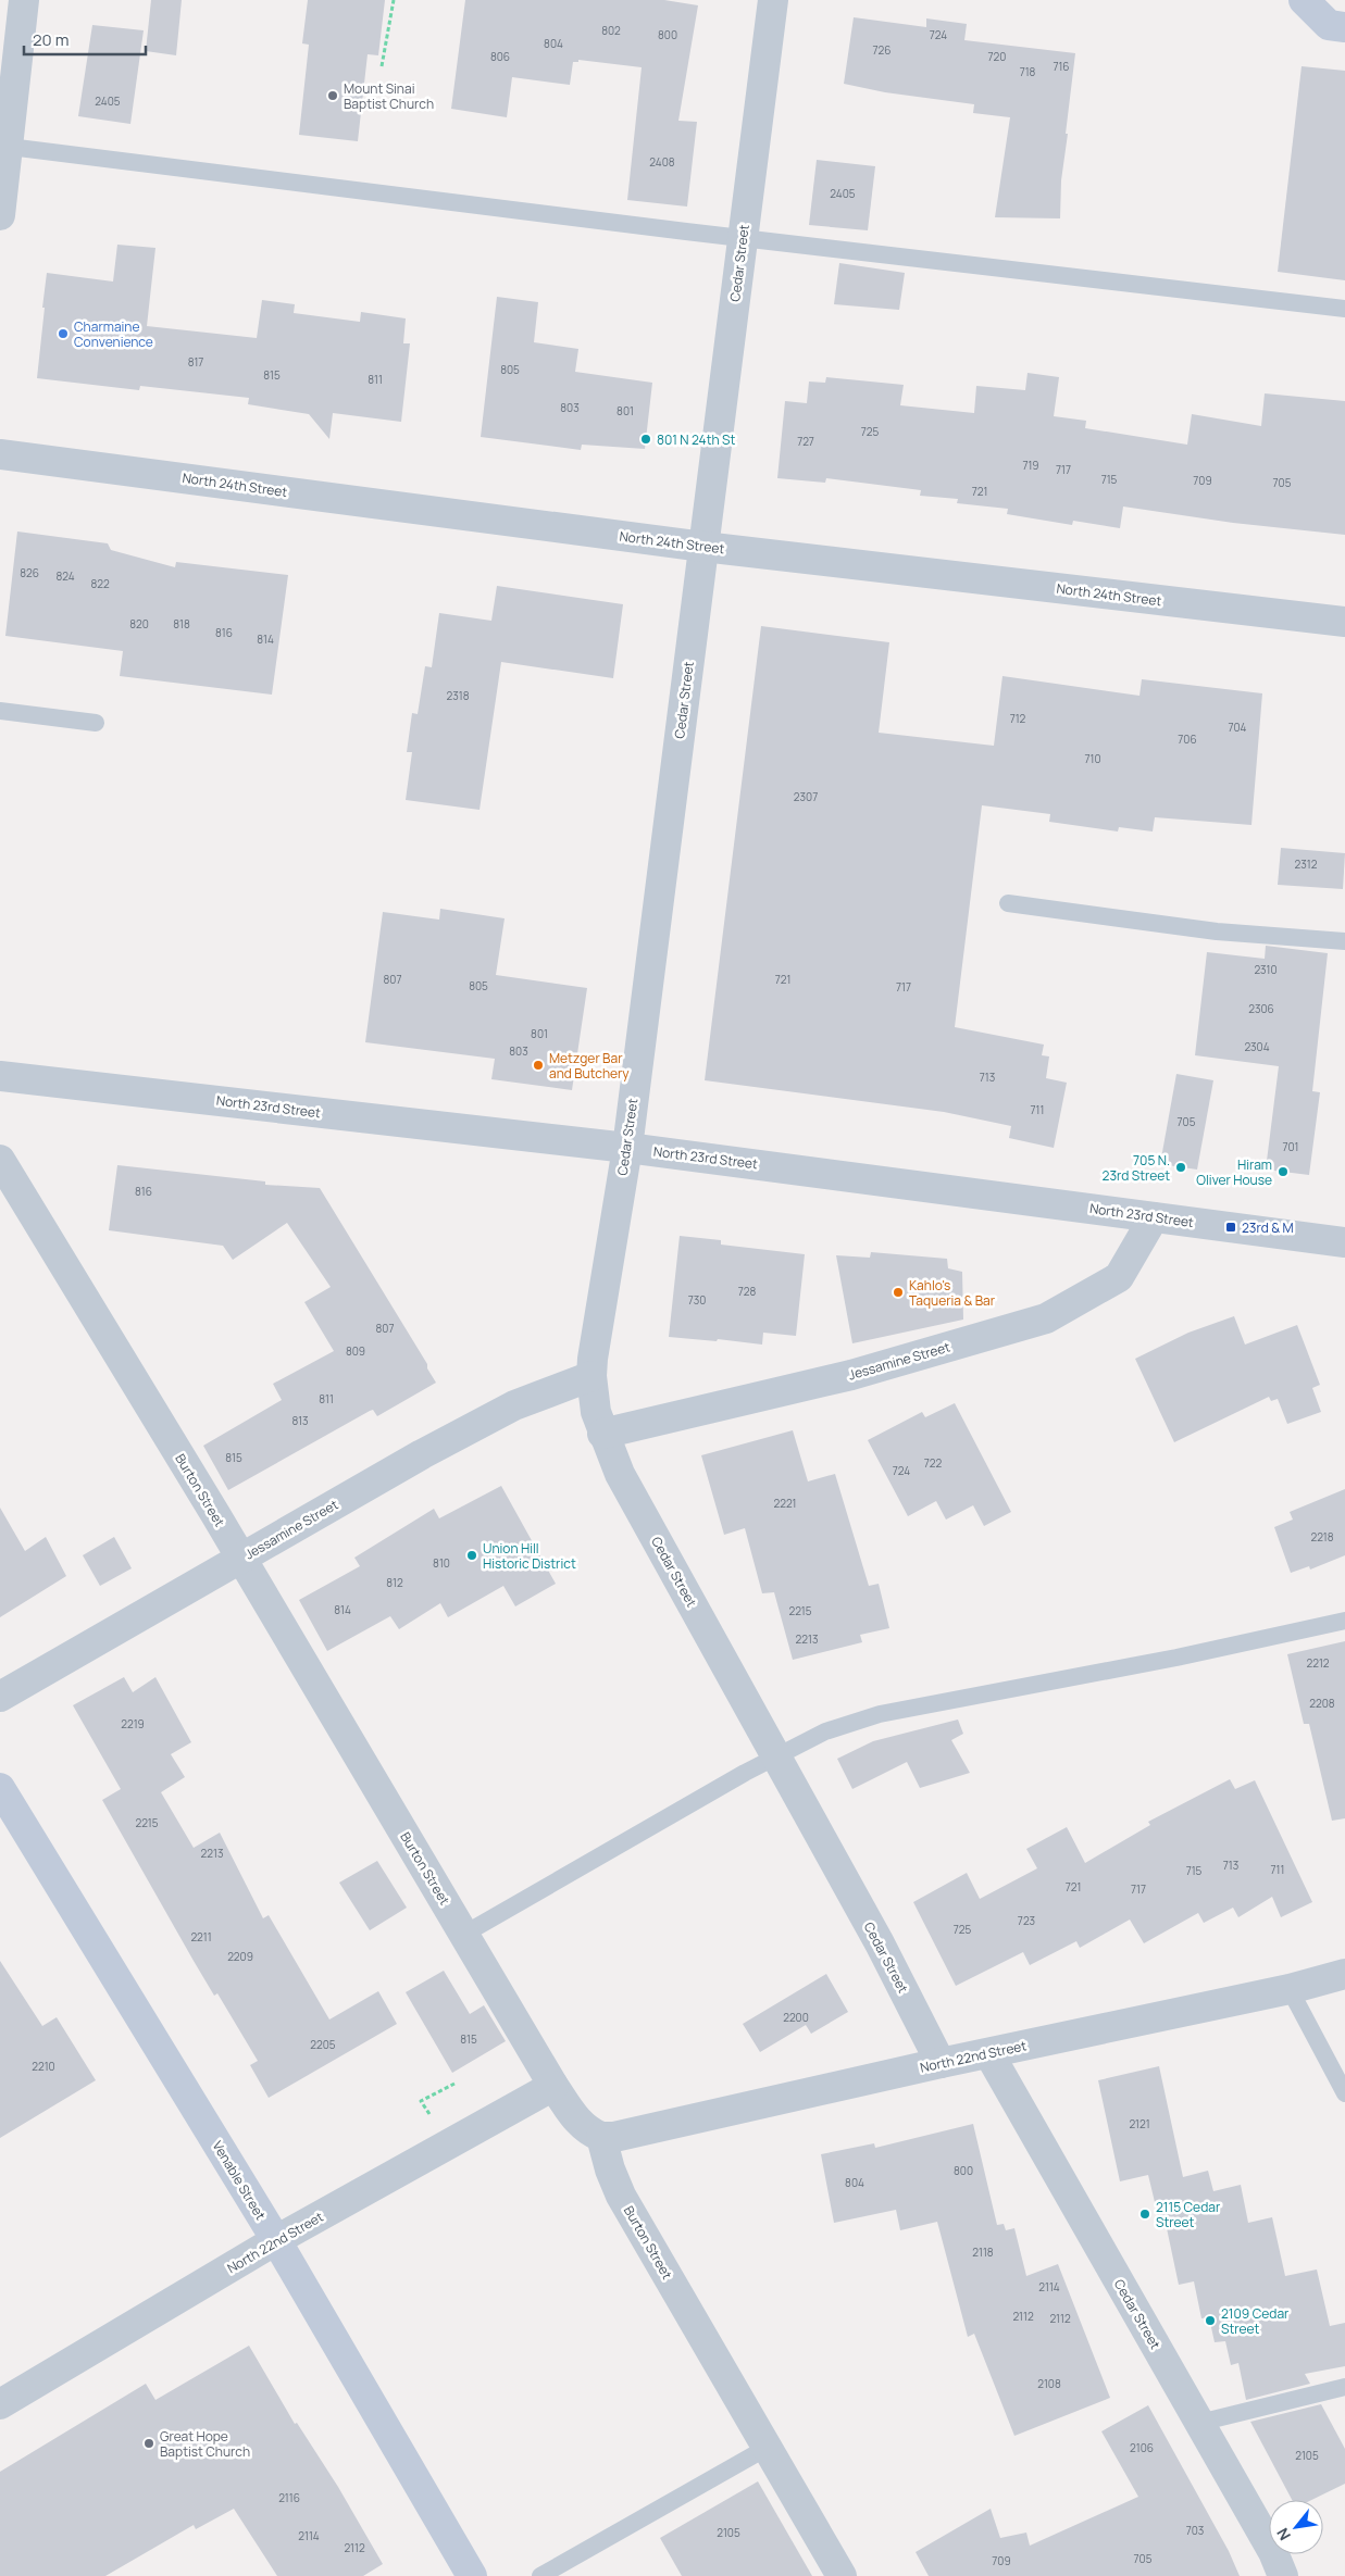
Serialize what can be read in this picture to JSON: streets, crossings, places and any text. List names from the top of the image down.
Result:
{
  "streets": {
    "street": [
      "Cedar Street",
      "North 24th Street",
      "North 23rd Street",
      "Jessamine Street",
      "Burton Street",
      "North 22nd Street",
      "Venable Street"
    ]
  },
  "crossings": [
    ["Cedar Street", "North 24th Street"],
    ["Cedar Street", "North 23rd Street"],
    ["Cedar Street", "Jessamine Street"],
    ["Cedar Street", "North 22nd Street"],
    ["North 23rd Street", "Jessamine Street"],
    ["Jessamine Street", "Burton Street"],
    ["Burton Street", "North 22nd Street"],
    ["North 22nd Street", "Venable Street"]
  ],
  "places": {
    "other": [
      "Mount Sinai Baptist Church",
      "Charmaine Convenience",
      "801 N 24th St",
      "Metzger Bar and Butchery",
      "705 N. 23rd Street",
      "Hiram Oliver House",
      "Kahlo's Taqueria & Bar",
      "Union Hill Historic District",
      "2115 Cedar Street",
      "2109 Cedar Street",
      "Great Hope Baptist Church"
    ],
    "transit": ["23rd & M"]
  },
  "house_numbers": [
    "802",
    "800",
    "724",
    "804",
    "726",
    "806",
    "720",
    "716",
    "718",
    "2405",
    "2408",
    "2405",
    "817",
    "805",
    "815",
    "811",
    "803",
    "801",
    "725",
    "727",
    "719",
    "717",
    "715",
    "709",
    "705",
    "721",
    "826",
    "824",
    "822",
    "820",
    "818",
    "816",
    "814",
    "2318",
    "712",
    "704",
    "706",
    "710",
    "2307",
    "2312",
    "2310",
    "807",
    "721",
    "805",
    "717",
    "2306",
    "801",
    "2304",
    "803",
    "713",
    "711",
    "705",
    "701",
    "816",
    "728",
    "730",
    "807",
    "809",
    "811",
    "813",
    "815",
    "722",
    "724",
    "2221",
    "2218",
    "810",
    "812",
    "814",
    "2215",
    "2213",
    "2212",
    "2208",
    "2219",
    "2215",
    "2213",
    "713",
    "711",
    "715",
    "721",
    "717",
    "723",
    "725",
    "2211",
    "2209",
    "2200",
    "815",
    "2205",
    "2210",
    "2121",
    "800",
    "804",
    "2118",
    "2114",
    "2112",
    "2112",
    "2108",
    "2106",
    "2105",
    "2116",
    "703",
    "2105",
    "2114",
    "2112",
    "705",
    "709"
  ],
  "scale_bar": "20 m",
  "north": "bottom left"
}
